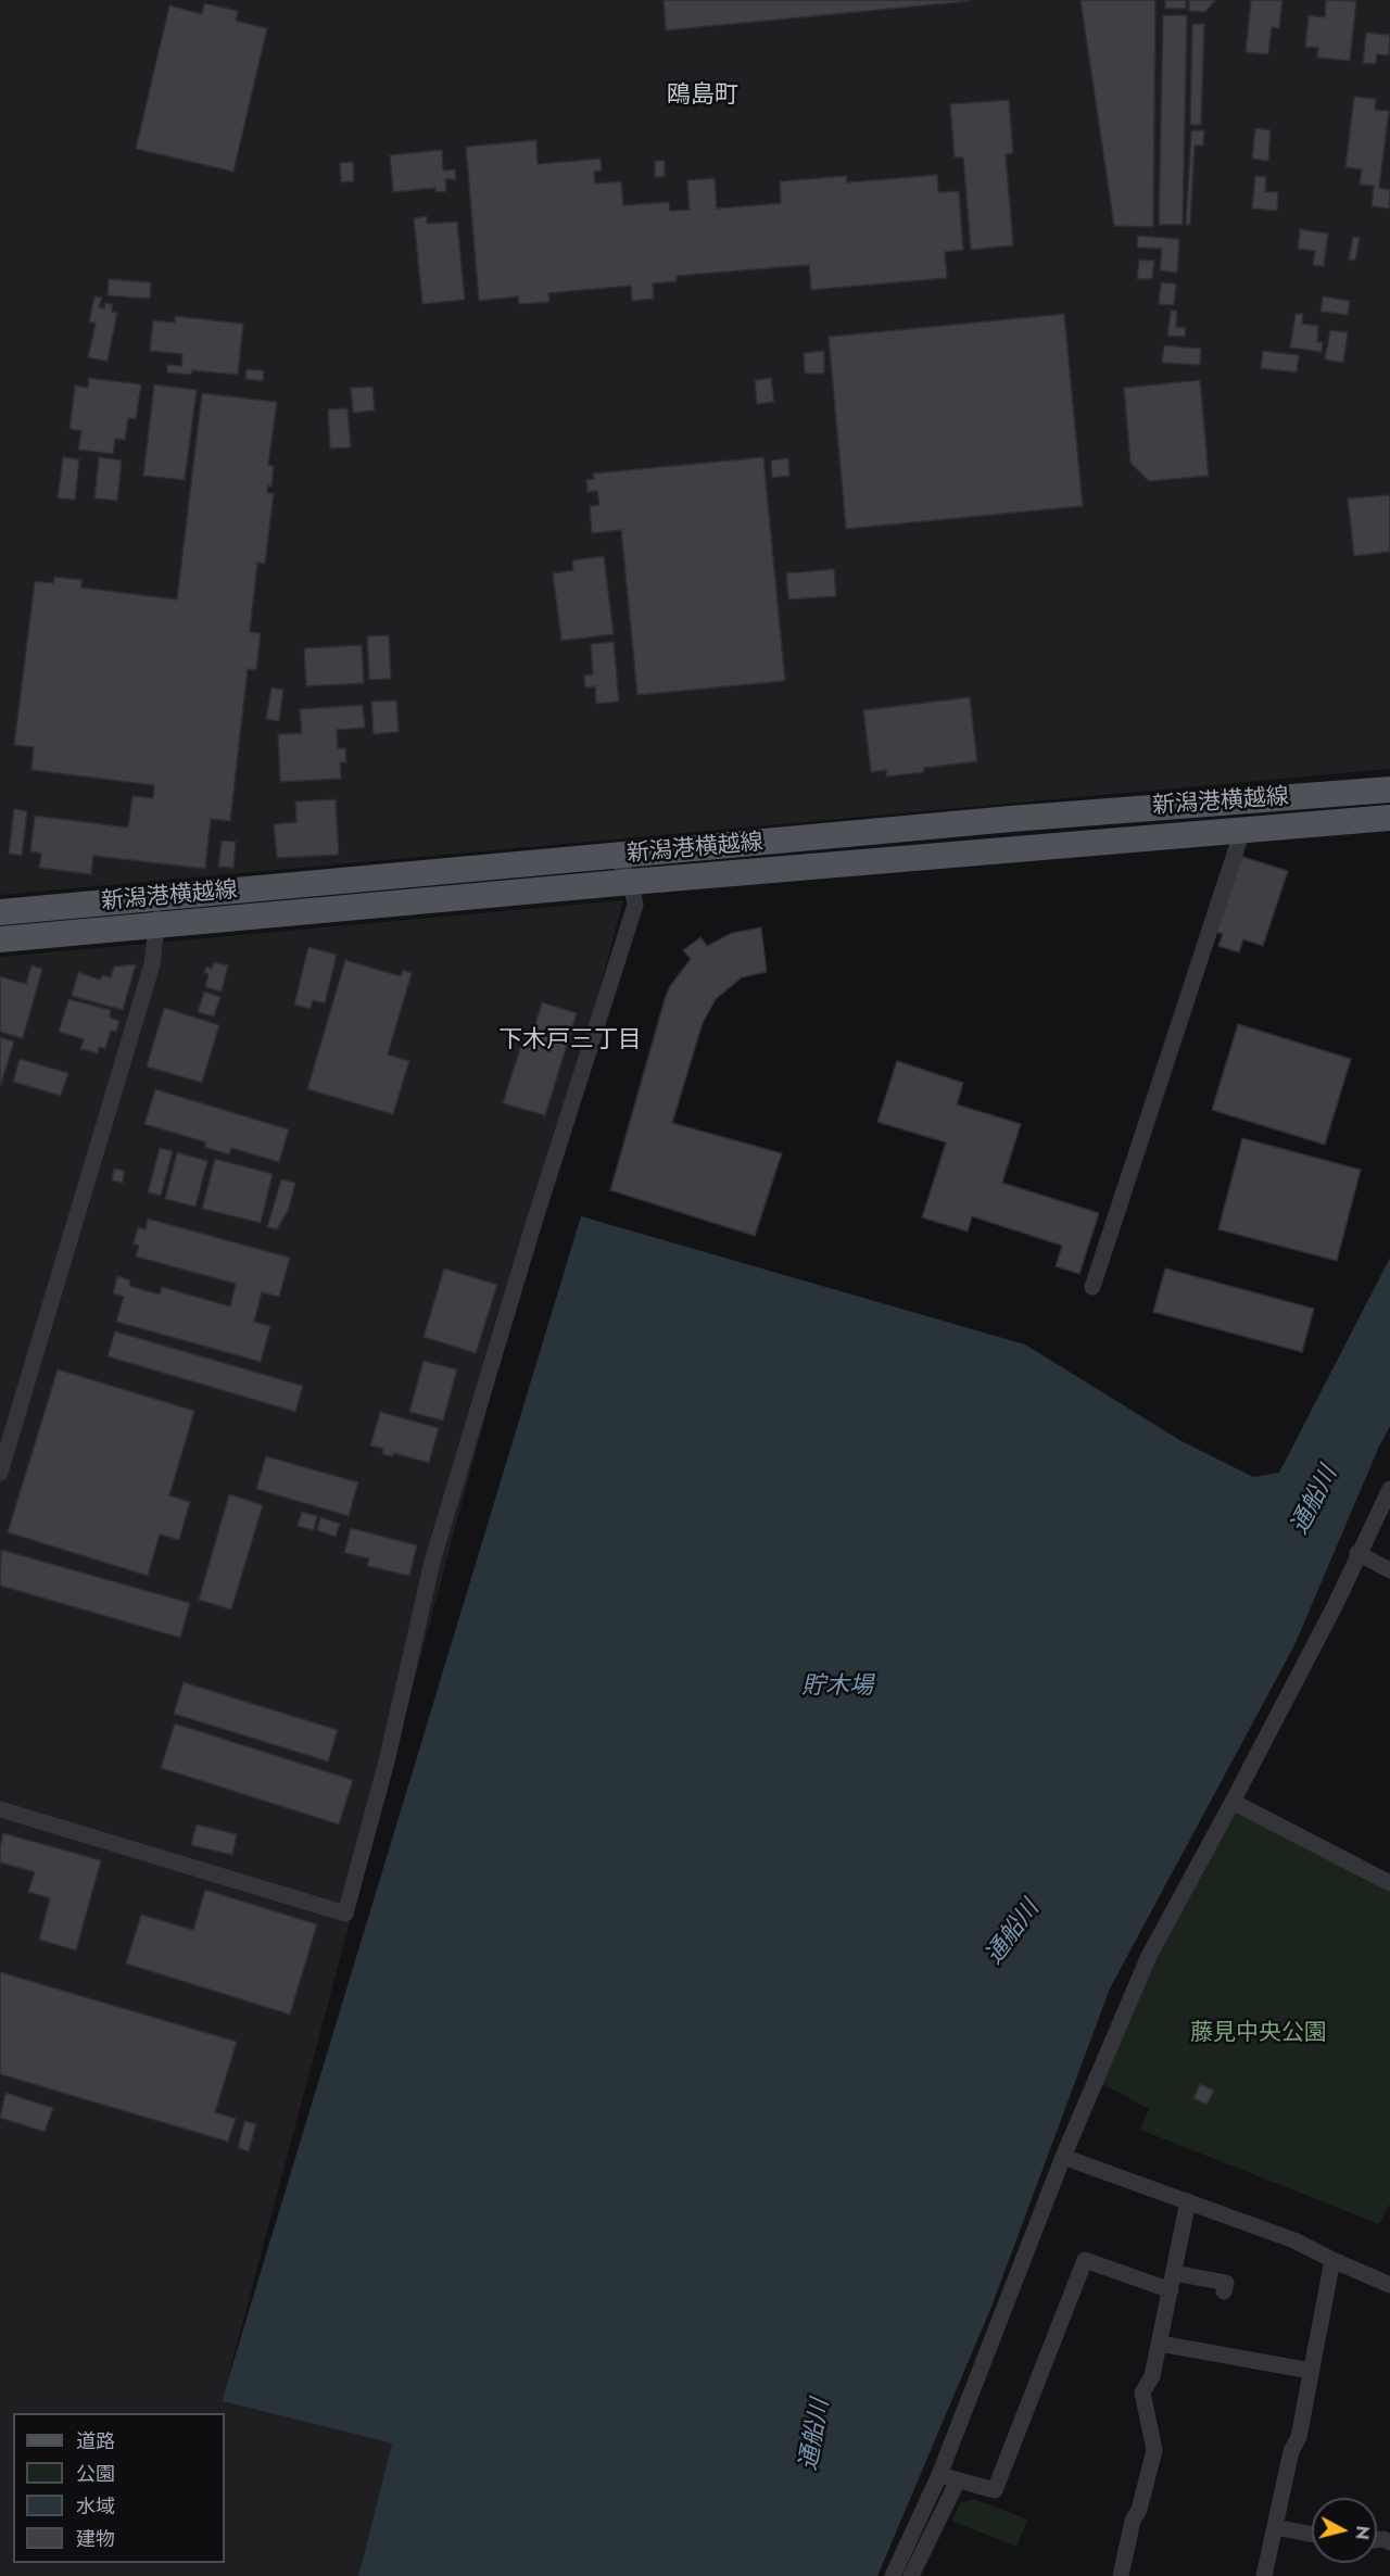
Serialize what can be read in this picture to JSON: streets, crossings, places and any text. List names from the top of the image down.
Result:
{
  "streets": {
    "main road": ["新潟港横越線"]
  },
  "districts": ["鴎島町", "下木戸三丁目"],
  "water": ["通船川", "貯木場"],
  "parks": ["藤見中央公園"],
  "legend": [
    "道路",
    "公園",
    "水域",
    "建物"
  ],
  "north": "right"
}
